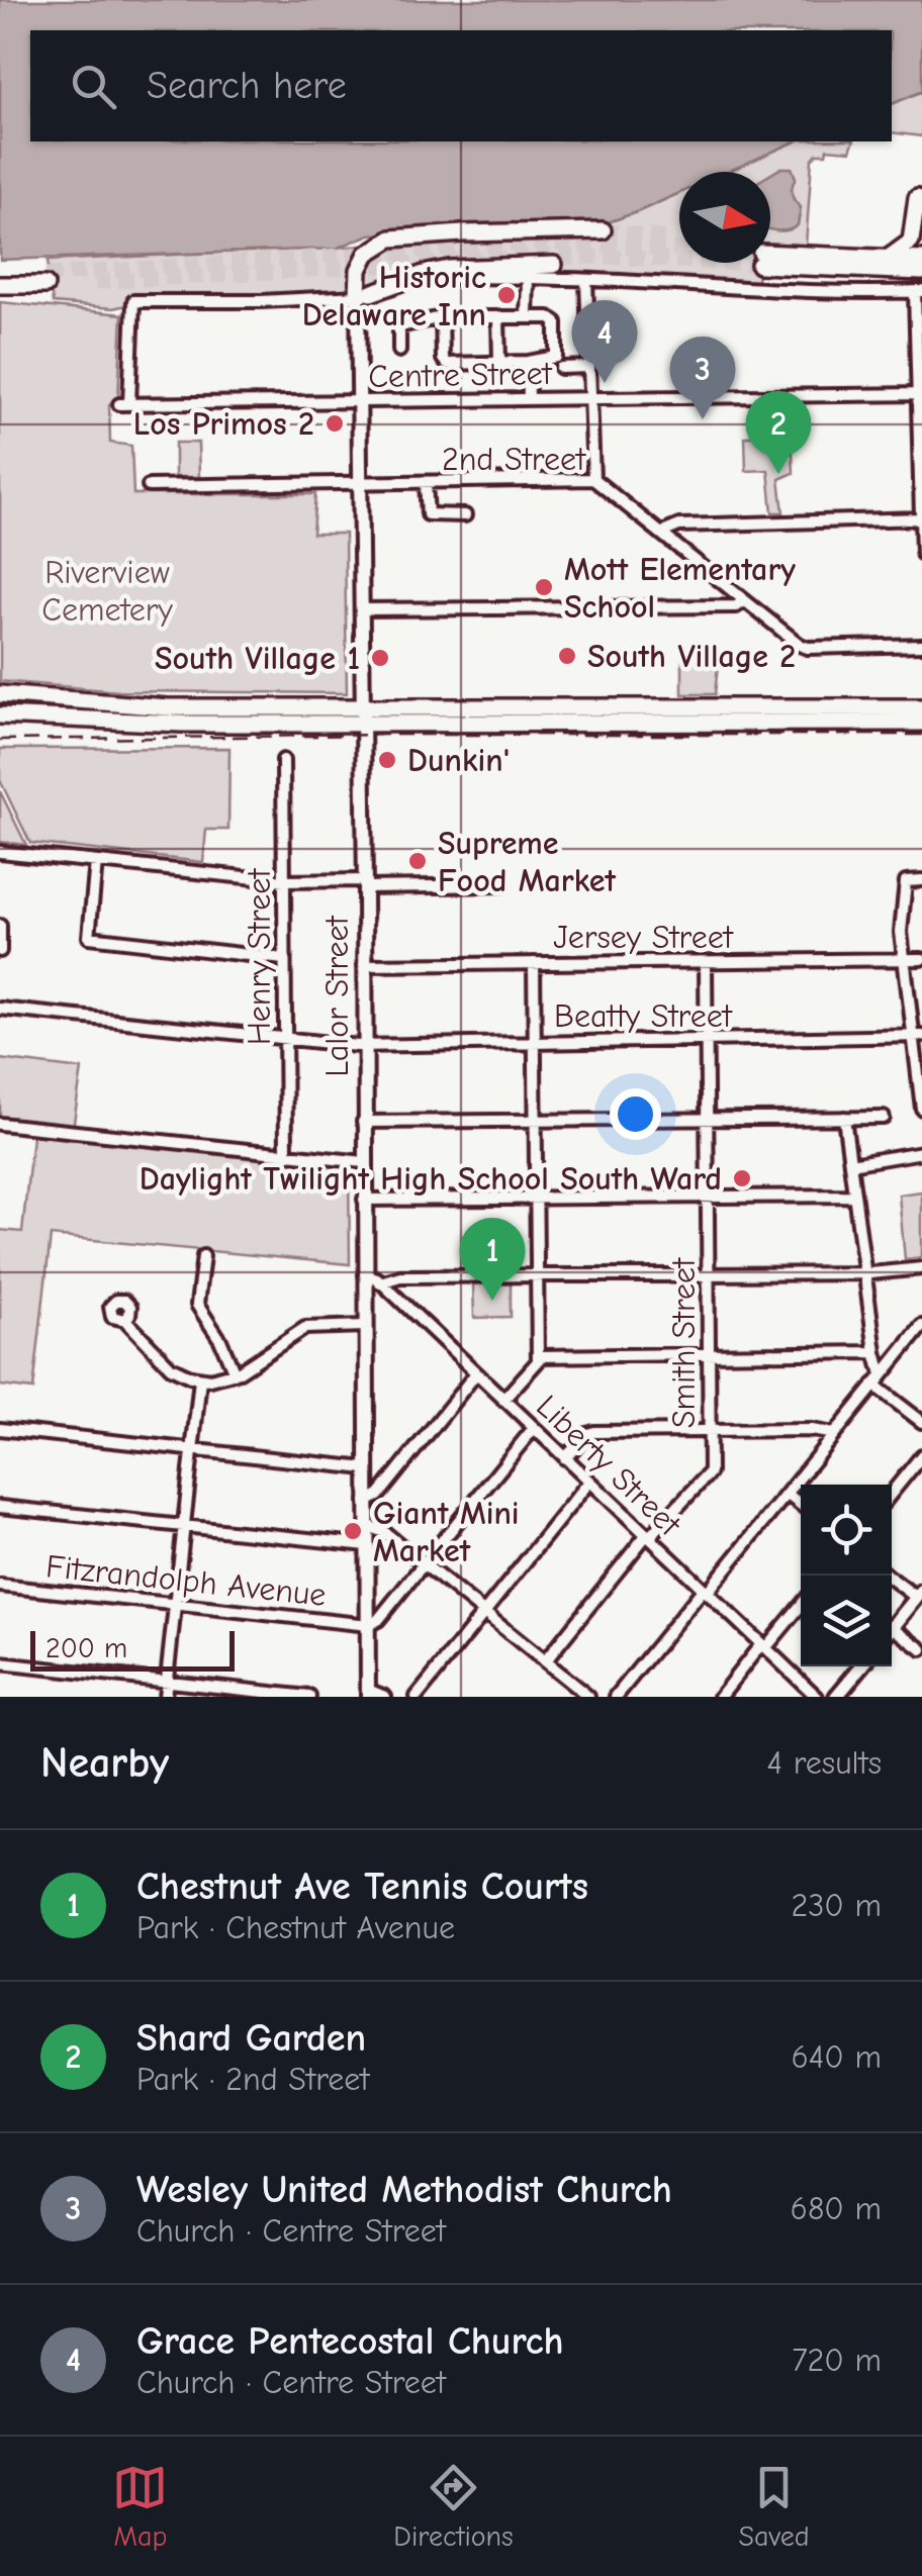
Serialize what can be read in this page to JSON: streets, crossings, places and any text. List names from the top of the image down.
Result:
{
  "streets": {
    "main road": ["Lalor Street"],
    "street": [
      "Centre Street",
      "2nd Street",
      "Jersey Street",
      "Henry Street",
      "Beatty Street",
      "Smith Street",
      "Liberty Street",
      "Fitzrandolph Avenue"
    ]
  },
  "crossings": [
    ["Centre Street", "Lalor Street"],
    ["2nd Street", "Lalor Street"],
    ["Jersey Street", "Lalor Street"],
    ["Jersey Street", "Smith Street"],
    ["Henry Street", "Beatty Street"],
    ["Lalor Street", "Beatty Street"],
    ["Lalor Street", "Liberty Street"],
    ["Lalor Street", "Fitzrandolph Avenue"],
    ["Beatty Street", "Smith Street"],
    ["Smith Street", "Liberty Street"]
  ],
  "parks": ["Riverview Cemetery"],
  "places": [
    "Historic Delaware Inn",
    "Los Primos 2",
    "Mott Elementary School",
    "South Village 2",
    "South Village 1",
    "Dunkin'",
    "Supreme Food Market",
    "Daylight Twilight High School South Ward",
    "Giant Mini Market"
  ],
  "scale_bar": "200 m",
  "north": "right",
  "page": {
    "search": "Search here",
    "pins": [
      "4",
      "3",
      "2",
      "1"
    ],
    "scale": "200 m",
    "heading": ["Nearby", "4 results"],
    "list": [
      {
        "mark": "1",
        "name": "Chestnut Ave Tennis Courts",
        "note": "Park · Chestnut Avenue",
        "value": "230 m"
      },
      {
        "mark": "2",
        "name": "Shard Garden",
        "note": "Park · 2nd Street",
        "value": "640 m"
      },
      {
        "mark": "3",
        "name": "Wesley United Methodist Church",
        "note": "Church · Centre Street",
        "value": "680 m"
      },
      {
        "mark": "4",
        "name": "Grace Pentecostal Church",
        "note": "Church · Centre Street",
        "value": "720 m"
      }
    ],
    "nav": ["Map", "Directions", "Saved"]
  }
}
